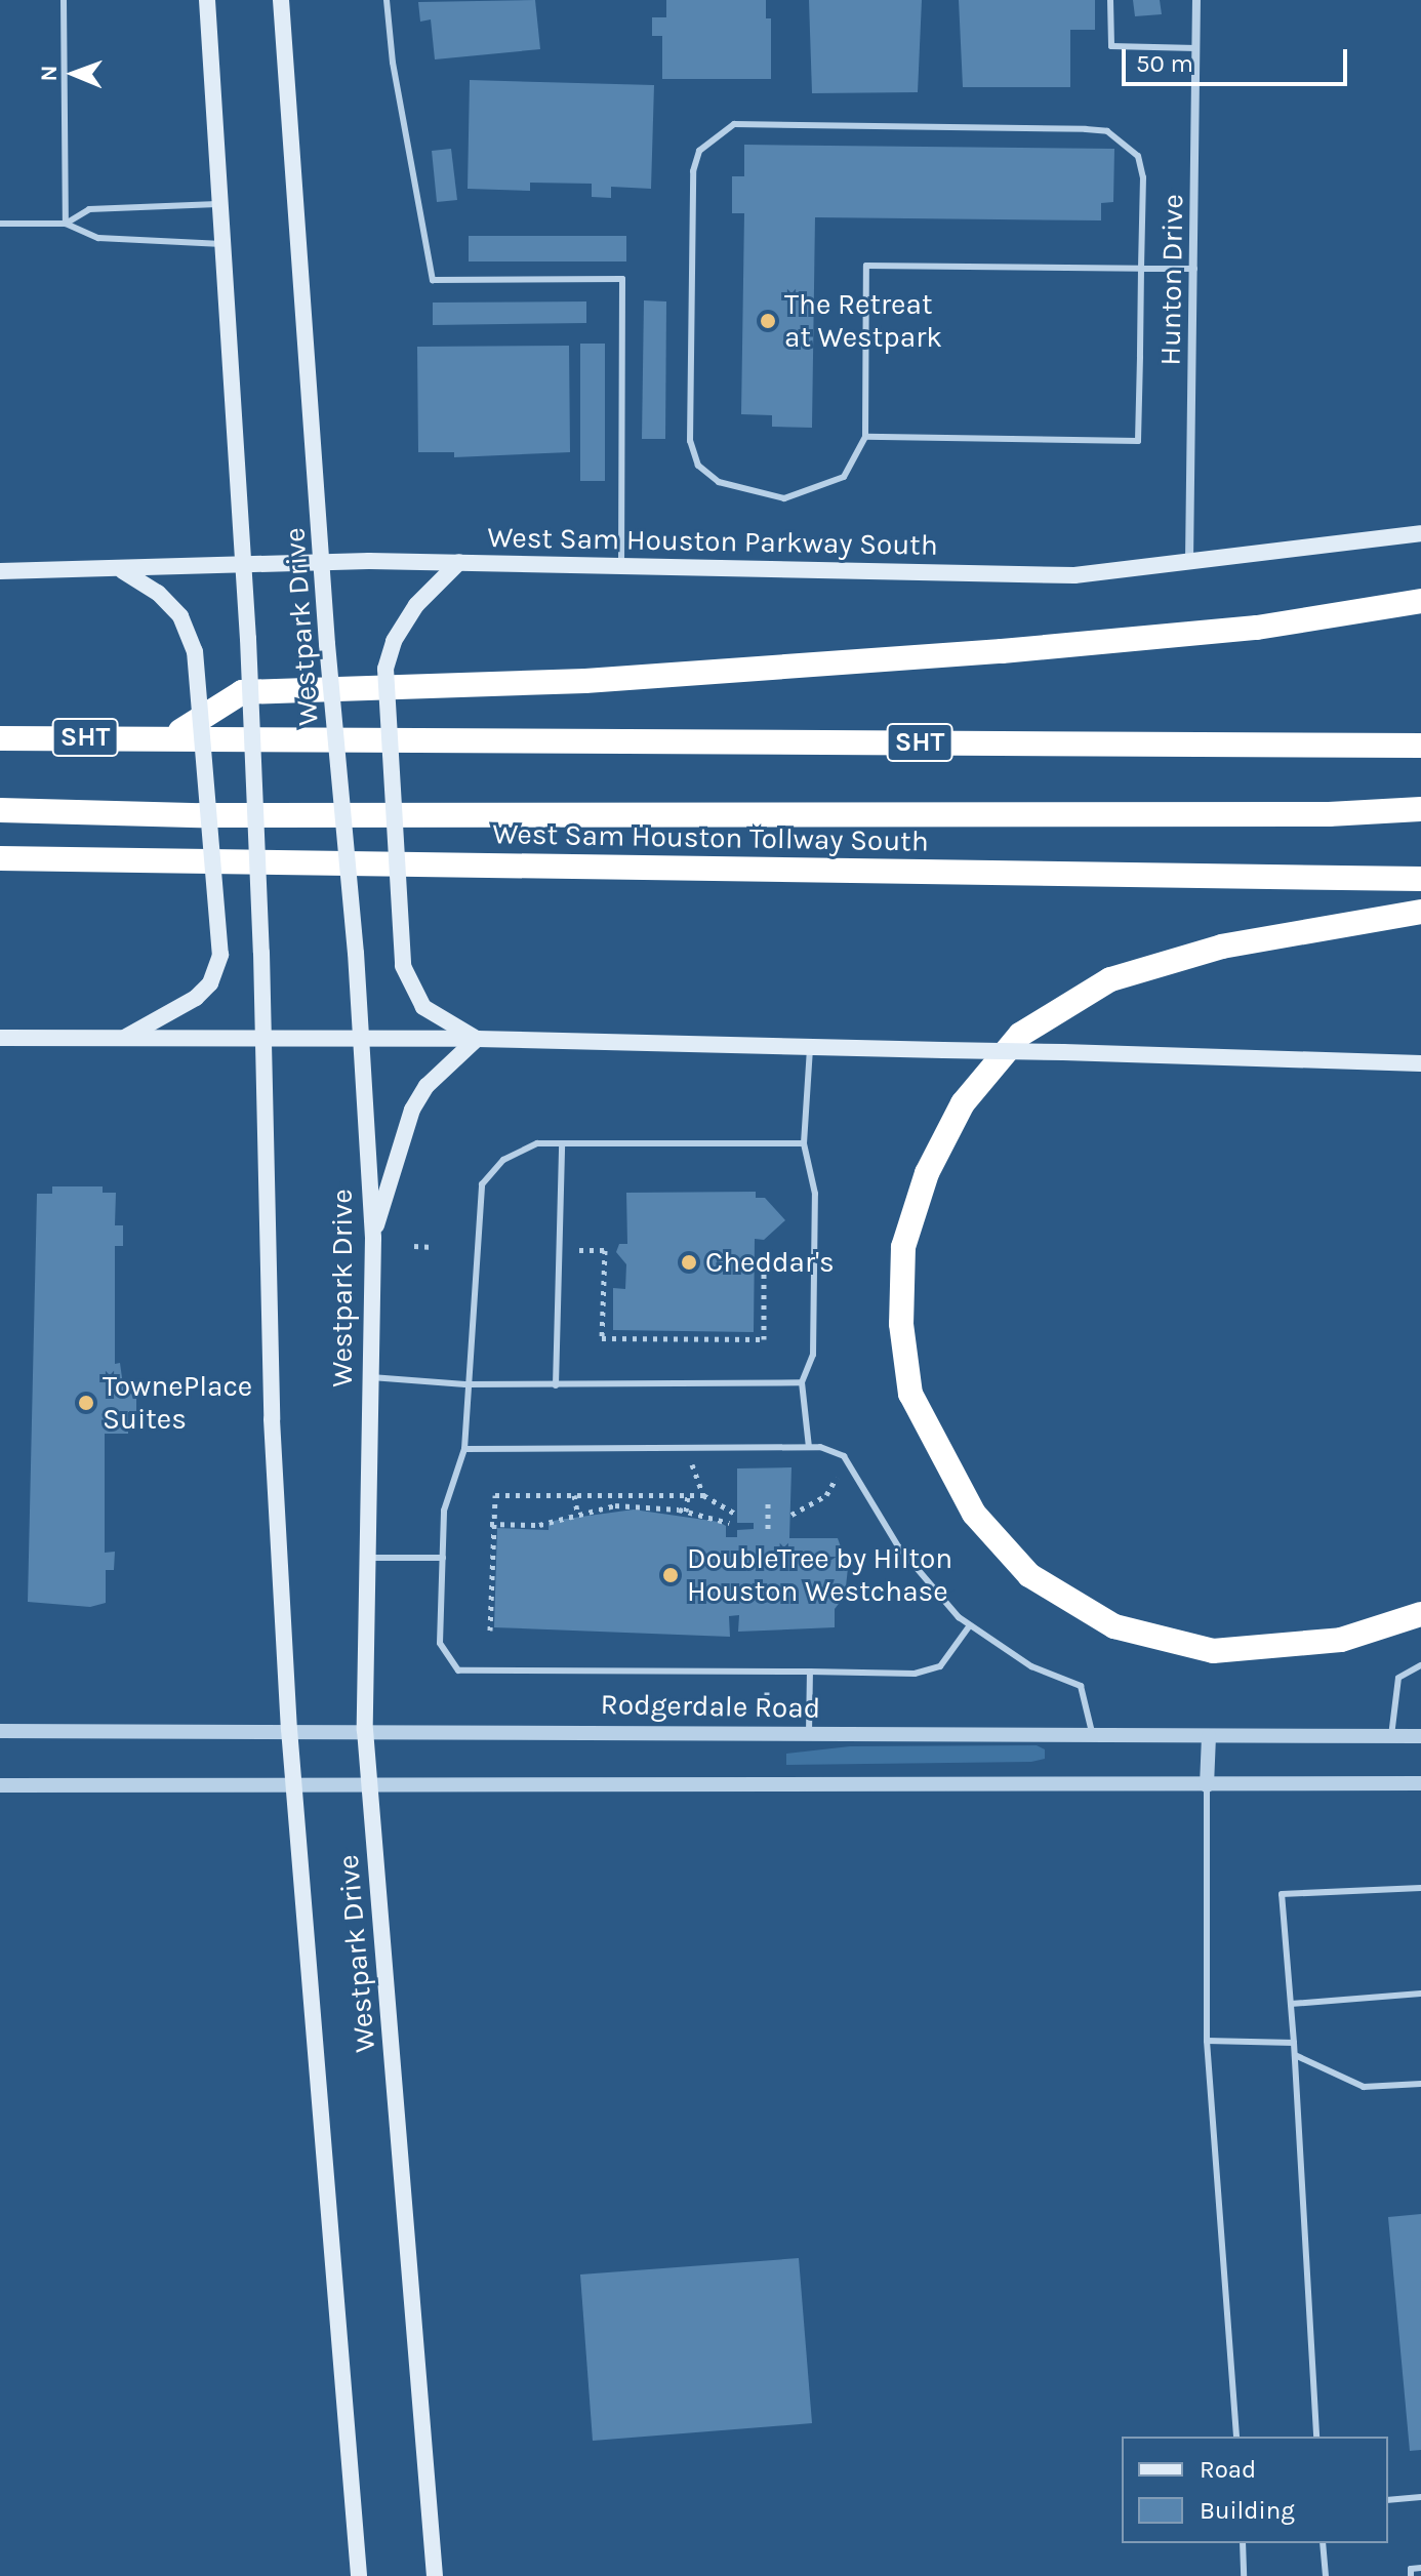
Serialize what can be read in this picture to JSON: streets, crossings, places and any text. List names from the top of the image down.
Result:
{
  "streets": {
    "highway": ["SHT", "West Sam Houston Tollway South"],
    "main road": ["West Sam Houston Parkway South", "Westpark Drive"],
    "street": ["Hunton Drive", "Rodgerdale Road"]
  },
  "crossings": [
    ["Hunton Drive", "West Sam Houston Parkway South"],
    ["West Sam Houston Parkway South", "Westpark Drive"],
    ["Westpark Drive", "Rodgerdale Road"]
  ],
  "places": [
    "The Retreat at Westpark",
    "Cheddar's",
    "TownePlace Suites",
    "DoubleTree by Hilton Houston Westchase"
  ],
  "legend": ["Road", "Building"],
  "scale_bar": "50 m",
  "north": "left"
}
